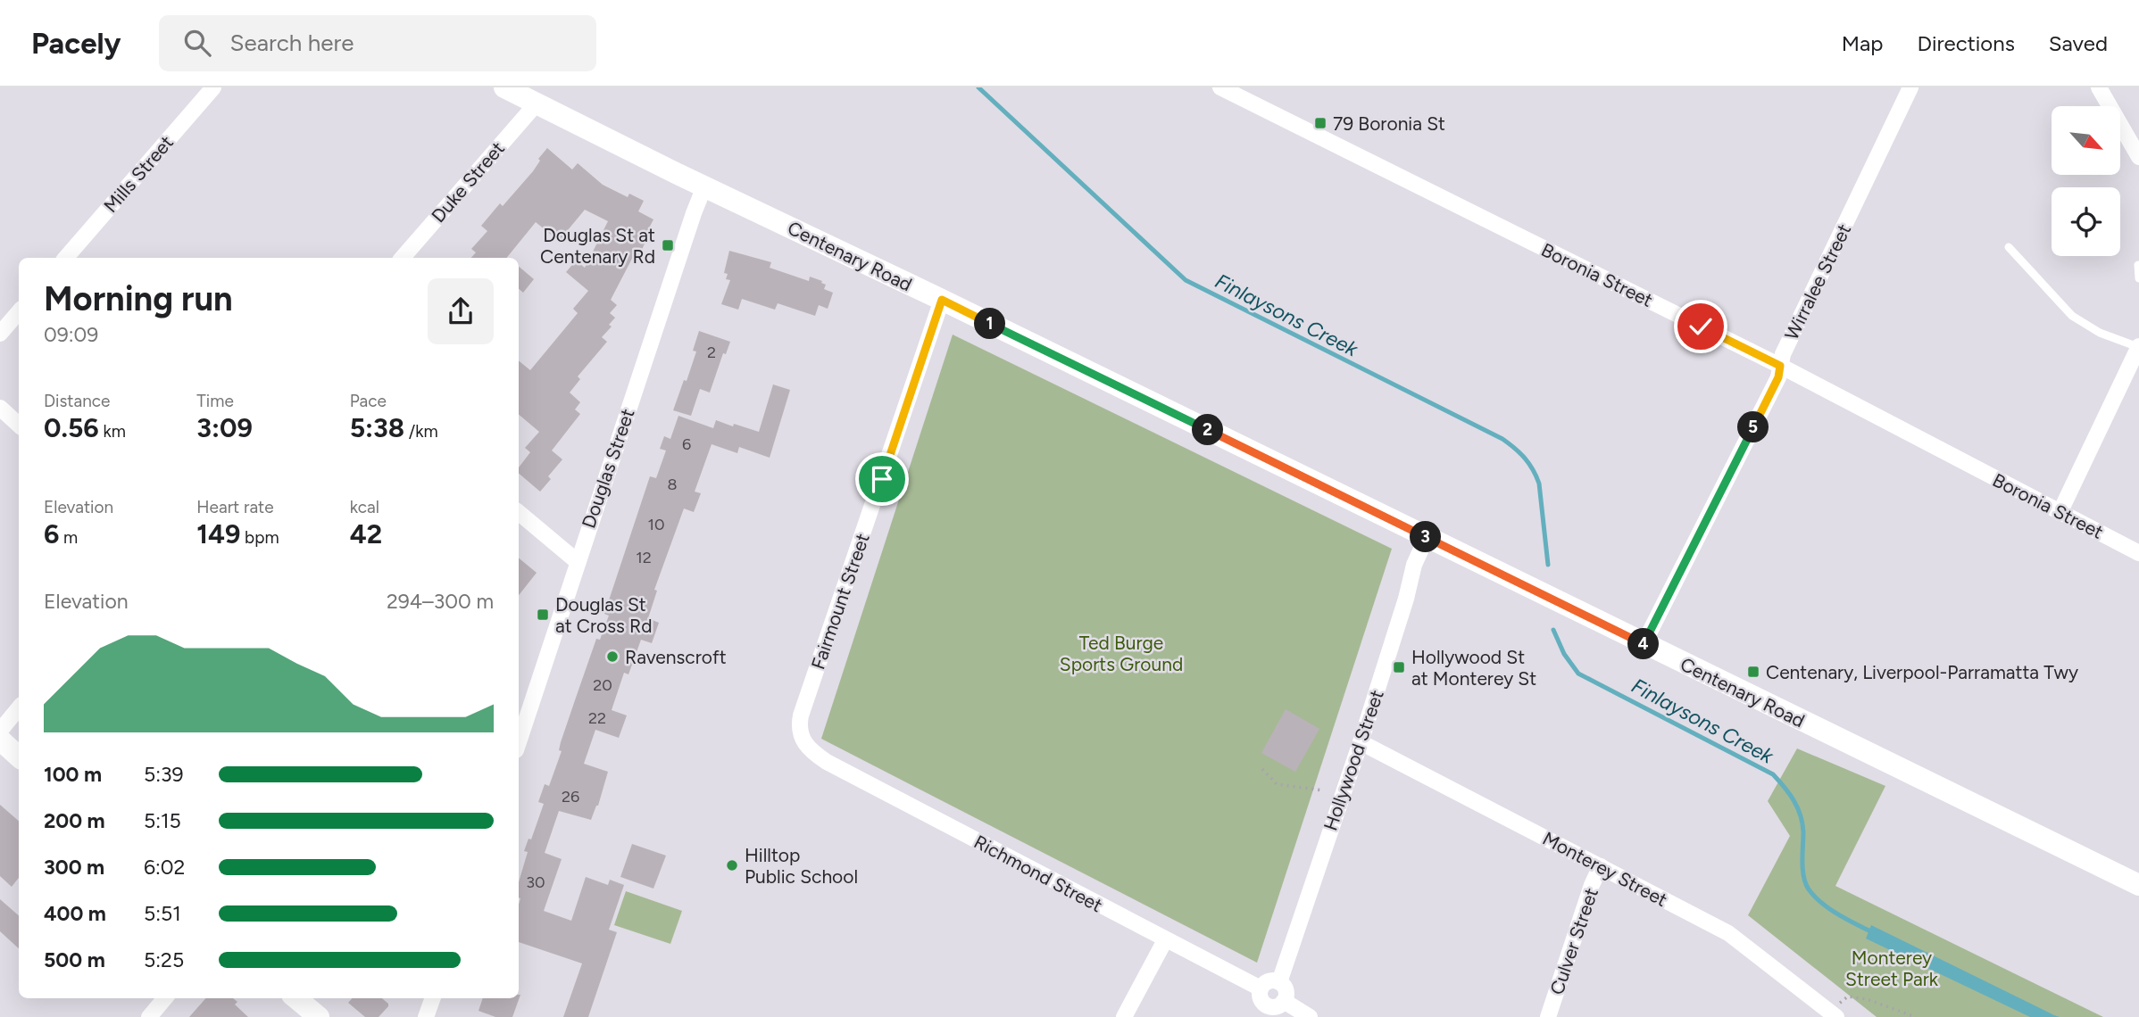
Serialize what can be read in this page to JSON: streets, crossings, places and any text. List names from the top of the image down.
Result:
{
  "streets": {
    "main road": ["Centenary Road"],
    "street": [
      "Mills Street",
      "Duke Street",
      "Boronia Street",
      "Wirralee Street",
      "Douglas Street",
      "Fairmount Street",
      "Hollywood Street",
      "Monterey Street",
      "Richmond Street",
      "Culver Street"
    ]
  },
  "crossings": [
    ["Duke Street", "Centenary Road"],
    ["Centenary Road", "Wirralee Street"],
    ["Centenary Road", "Douglas Street"],
    ["Centenary Road", "Fairmount Street"],
    ["Centenary Road", "Hollywood Street"],
    ["Boronia Street", "Wirralee Street"],
    ["Fairmount Street", "Richmond Street"],
    ["Hollywood Street", "Monterey Street"],
    ["Hollywood Street", "Richmond Street"],
    ["Monterey Street", "Culver Street"]
  ],
  "water": ["Finlaysons Creek"],
  "parks": ["Ted Burge Sports Ground", "Monterey Street Park"],
  "places": {
    "transit": [
      "79 Boronia St",
      "Douglas St at Centenary Rd",
      "Douglas St at Cross Rd",
      "Hollywood St at Monterey St",
      "Centenary, Liverpool-Parramatta Twy"
    ],
    "other": ["Ravenscroft", "Hilltop Public School"]
  },
  "house_numbers": [
    "2",
    "6",
    "8",
    "10",
    "12",
    "20",
    "22",
    "26",
    "30"
  ],
  "north": "bottom right",
  "page": {
    "header": "Pacely",
    "search": "Search here",
    "nav": ["Map", "Directions", "Saved"],
    "heading": ["Morning run", "09:09"],
    "pins": [
      "1",
      "5",
      "2",
      "3",
      "4"
    ],
    "stats": [
      ["Distance", "0.56 km"],
      ["Time", "3:09"],
      ["Pace", "5:38 /km"],
      ["Elevation", "6 m"],
      ["Heart rate", "149 bpm"],
      ["kcal", "42"]
    ],
    "chart": ["Elevation", "294–300 m"],
    "list": [
      {
        "name": "100 m",
        "note": "5:39"
      },
      {
        "name": "200 m",
        "note": "5:15"
      },
      {
        "name": "300 m",
        "note": "6:02"
      },
      {
        "name": "400 m",
        "note": "5:51"
      },
      {
        "name": "500 m",
        "note": "5:25"
      }
    ]
  }
}
